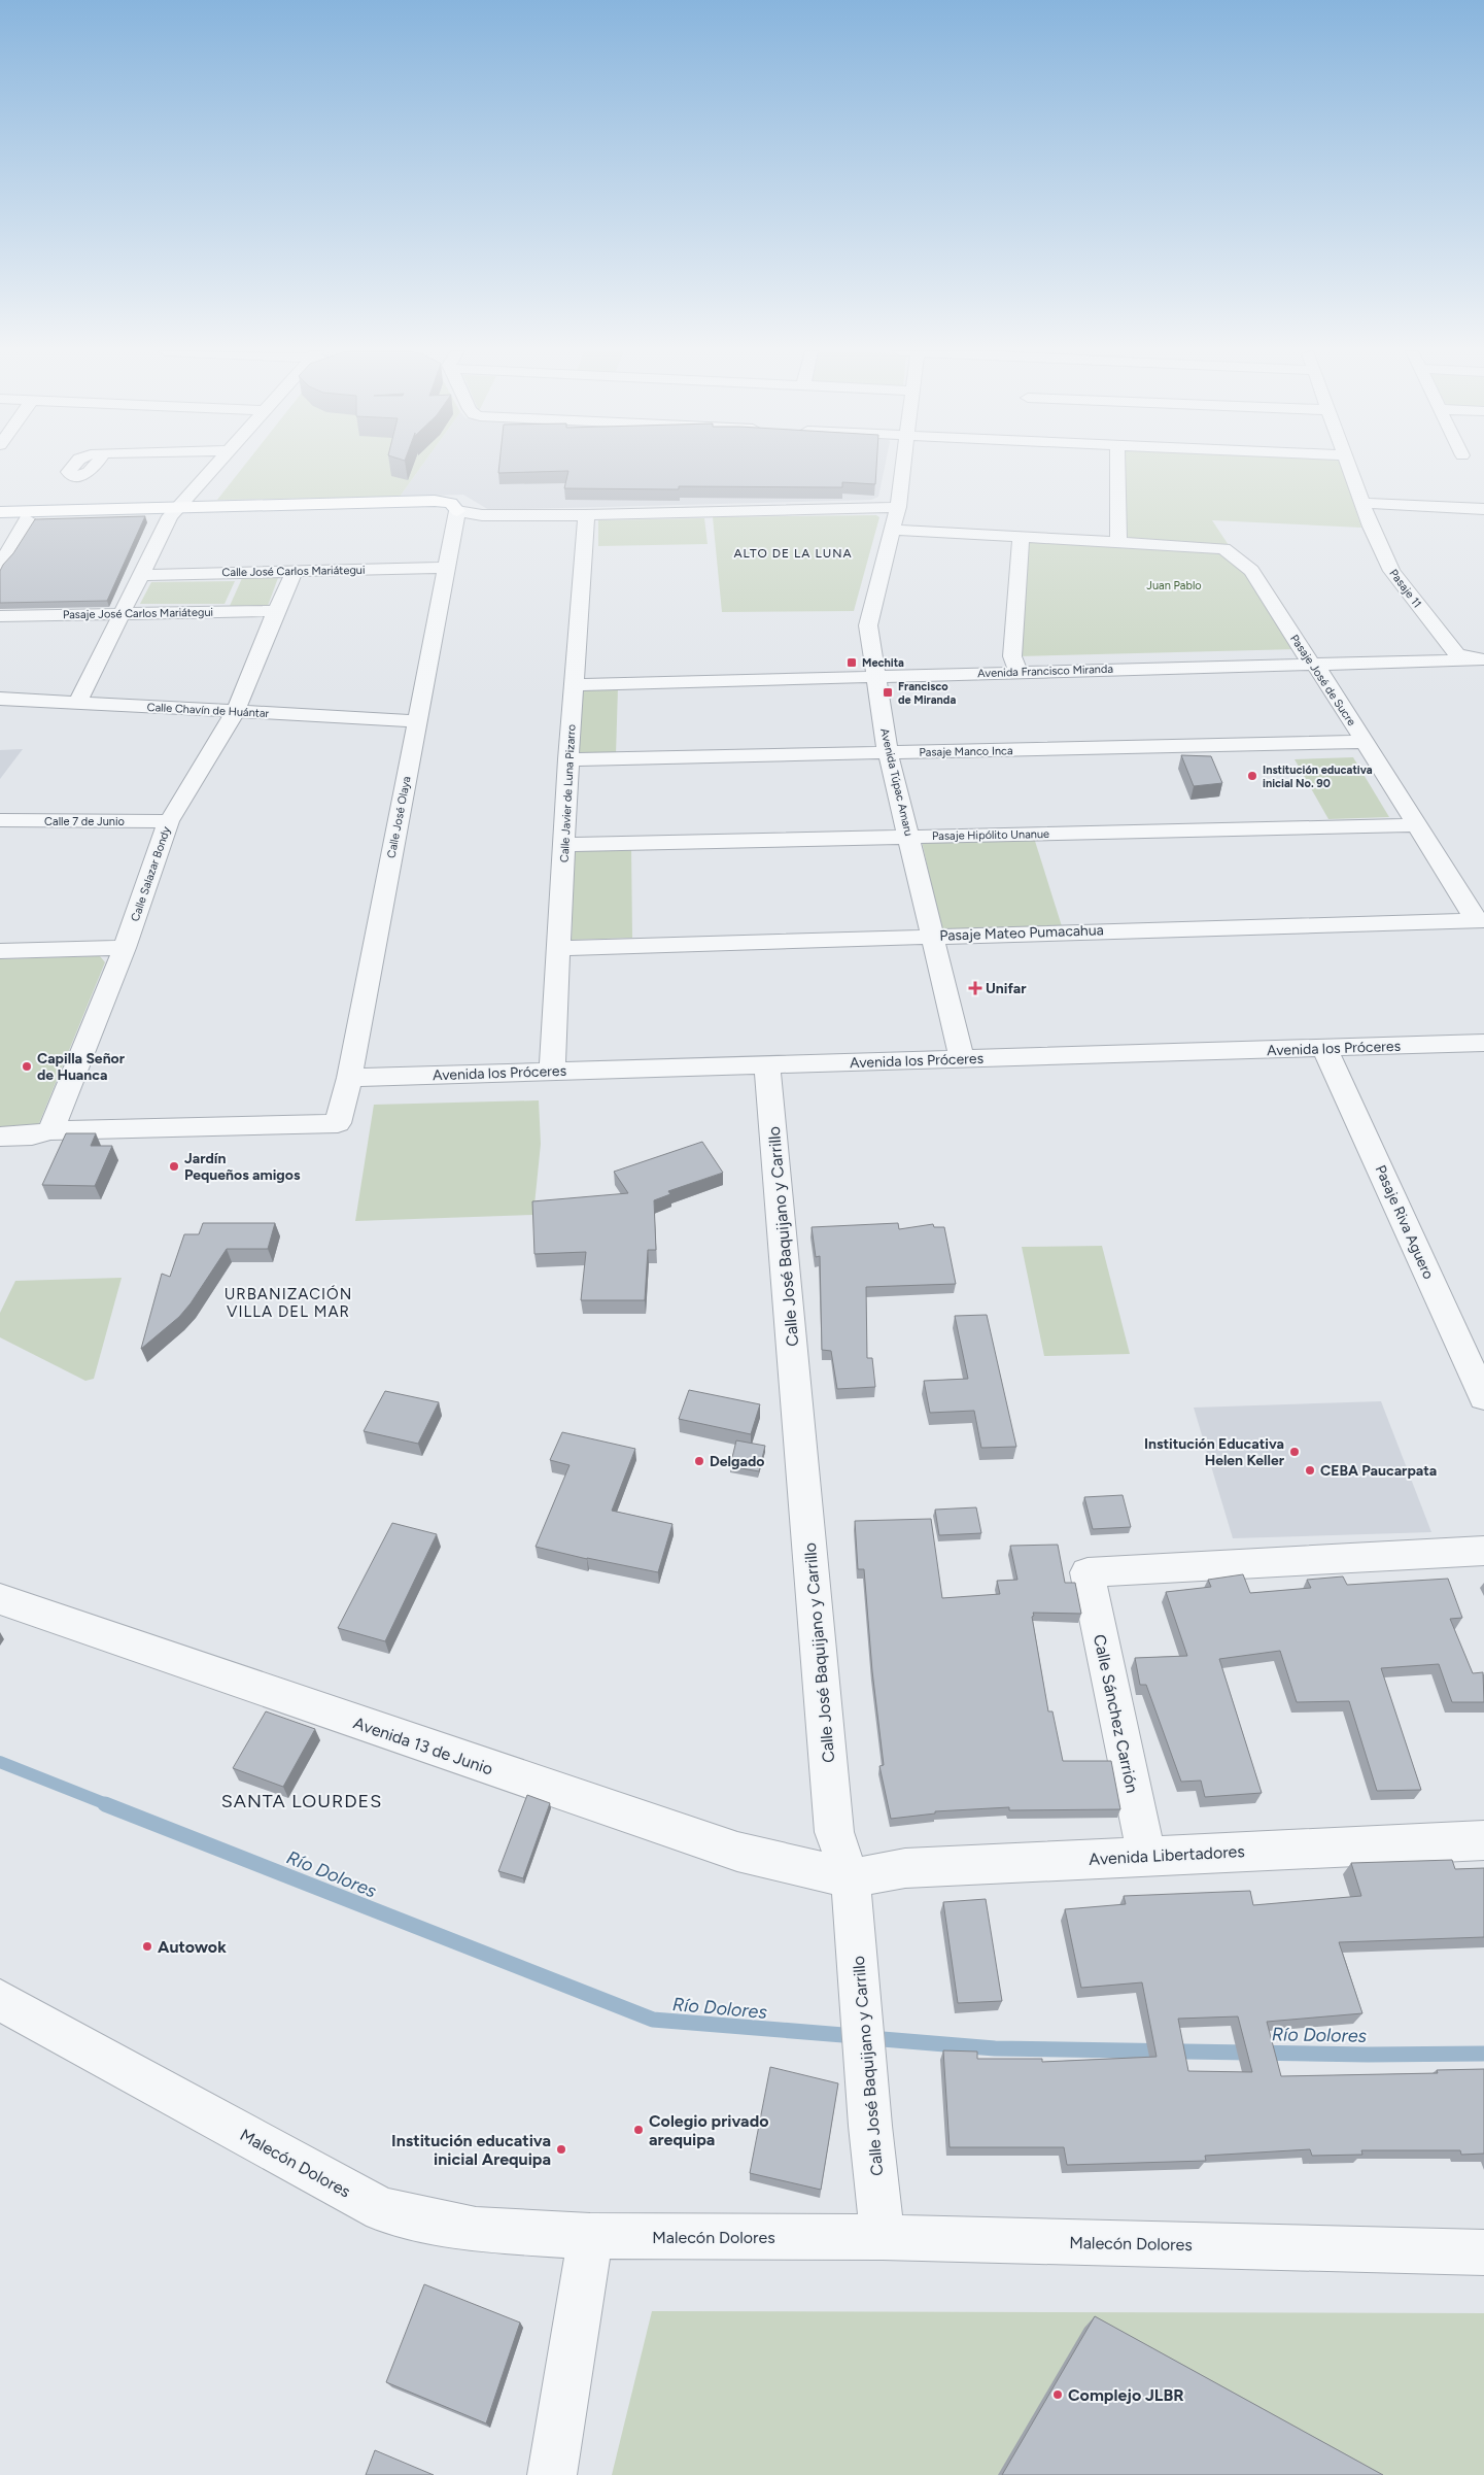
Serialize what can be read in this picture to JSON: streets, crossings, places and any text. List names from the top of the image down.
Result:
{
  "streets": {
    "street": [
      "Calle José Carlos Mariátegui",
      "Pasaje 11",
      "Pasaje José Carlos Mariátegui",
      "Avenida Francisco Miranda",
      "Pasaje José de Sucre",
      "Calle Chavín de Huántar",
      "Pasaje Manco Inca",
      "Avenida Túpac Amaru",
      "Calle Javier de Luna Pizarro",
      "Calle José Olaya",
      "Calle 7 de Junio",
      "Pasaje Hipólito Unanue",
      "Calle Salazar Bondy",
      "Pasaje Mateo Pumacahua",
      "Avenida los Próceres",
      "Pasaje Riva Aguero",
      "Calle José Baquijano y Carrillo",
      "Calle Sánchez Carrión",
      "Avenida 13 de Junio",
      "Avenida Libertadores",
      "Malecón Dolores"
    ]
  },
  "crossings": [
    ["Calle José Carlos Mariátegui", "Calle José Olaya"],
    ["Calle José Carlos Mariátegui", "Calle Salazar Bondy"],
    ["Pasaje 11", "Avenida Francisco Miranda"],
    ["Pasaje José Carlos Mariátegui", "Calle Salazar Bondy"],
    ["Avenida Francisco Miranda", "Pasaje José de Sucre"],
    ["Avenida Francisco Miranda", "Avenida Túpac Amaru"],
    ["Avenida Francisco Miranda", "Calle Javier de Luna Pizarro"],
    ["Pasaje José de Sucre", "Pasaje Manco Inca"],
    ["Pasaje José de Sucre", "Avenida Túpac Amaru"],
    ["Pasaje José de Sucre", "Pasaje Hipólito Unanue"],
    ["Pasaje José de Sucre", "Pasaje Mateo Pumacahua"],
    ["Calle Chavín de Huántar", "Calle José Olaya"],
    ["Calle Chavín de Huántar", "Calle Salazar Bondy"],
    ["Pasaje Manco Inca", "Avenida Túpac Amaru"],
    ["Pasaje Manco Inca", "Calle Javier de Luna Pizarro"],
    ["Avenida Túpac Amaru", "Pasaje Hipólito Unanue"],
    ["Avenida Túpac Amaru", "Pasaje Mateo Pumacahua"],
    ["Avenida Túpac Amaru", "Avenida los Próceres"],
    ["Calle Javier de Luna Pizarro", "Pasaje Hipólito Unanue"],
    ["Calle Javier de Luna Pizarro", "Pasaje Mateo Pumacahua"],
    ["Calle Javier de Luna Pizarro", "Avenida los Próceres"],
    ["Calle José Olaya", "Calle Salazar Bondy"],
    ["Calle José Olaya", "Avenida los Próceres"],
    ["Calle 7 de Junio", "Calle Salazar Bondy"],
    ["Avenida los Próceres", "Pasaje Riva Aguero"],
    ["Avenida los Próceres", "Calle José Baquijano y Carrillo"],
    ["Calle José Baquijano y Carrillo", "Avenida 13 de Junio"],
    ["Calle José Baquijano y Carrillo", "Avenida Libertadores"],
    ["Calle José Baquijano y Carrillo", "Malecón Dolores"],
    ["Calle Sánchez Carrión", "Avenida Libertadores"],
    ["Avenida 13 de Junio", "Avenida Libertadores"]
  ],
  "districts": ["ALTO DE LA LUNA", "URBANIZACIÓN VILLA DEL MAR", "SANTA LOURDES"],
  "water": ["Río Dolores"],
  "parks": ["Juan Pablo"],
  "places": {
    "transit": ["Mechita", "Francisco de Miranda"],
    "other": [
      "Institución educativa inicial No. 90",
      "Capilla Señor de Huanca",
      "Jardín Pequeños amigos",
      "Institución Educativa Helen Keller",
      "Delgado",
      "CEBA Paucarpata",
      "Autowok",
      "Colegio privado arequipa",
      "Institución educativa inicial Arequipa",
      "Complejo JLBR"
    ],
    "health": ["Unifar"]
  }
}
